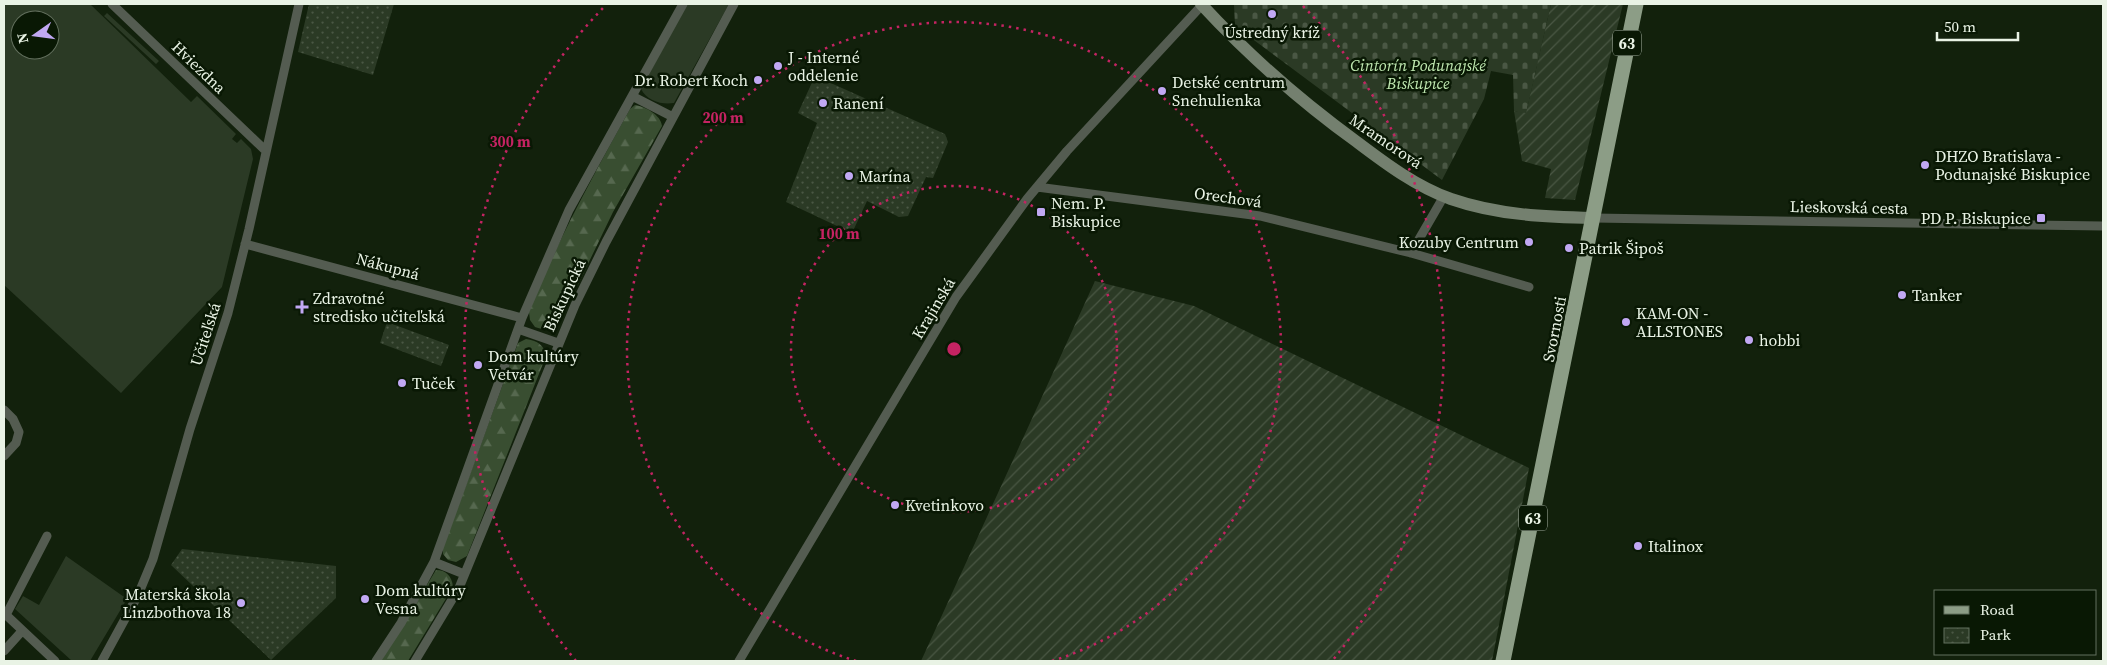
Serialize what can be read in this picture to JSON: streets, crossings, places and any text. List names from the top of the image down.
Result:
{
  "streets": {
    "main road": ["63", "Svornosti"],
    "street": [
      "Hviezdna",
      "Mramorová",
      "Orechová",
      "Lieskovská cesta",
      "Nákupná",
      "Biskupická",
      "Krajinská",
      "Učiteľská"
    ]
  },
  "crossings": [
    ["Hviezdna", "Učiteľská"],
    ["Mramorová", "Lieskovská cesta"],
    ["Mramorová", "Krajinská"],
    ["Mramorová", "Svornosti"],
    ["Orechová", "Krajinská"],
    ["Lieskovská cesta", "Svornosti"],
    ["Nákupná", "Biskupická"],
    ["Nákupná", "Učiteľská"]
  ],
  "parks": ["Cintorín Podunajské Biskupice"],
  "places": {
    "other": [
      "Ústredný kríž",
      "J - Interné oddelenie",
      "Dr. Robert Koch",
      "Detské centrum Snehulienka",
      "Ranení",
      "DHZO Bratislava - Podunajské Biskupice",
      "Marína",
      "Kozuby Centrum",
      "Patrik Šipoš",
      "Tanker",
      "KAM-ON - ALLSTONES",
      "hobbi",
      "Dom kultúry Vetvár",
      "Tuček",
      "Kvetinkovo",
      "Italinox",
      "Dom kultúry Vesna",
      "Materská škola Linzbothova 18"
    ],
    "transit": ["Nem. P. Biskupice", "PD P. Biskupice"],
    "health": ["Zdravotné stredisko učiteľská"]
  },
  "legend": ["Road", "Park"],
  "scale_bar": "50 m",
  "north": "left",
  "rings": ["200 m", "300 m", "100 m"]
}
